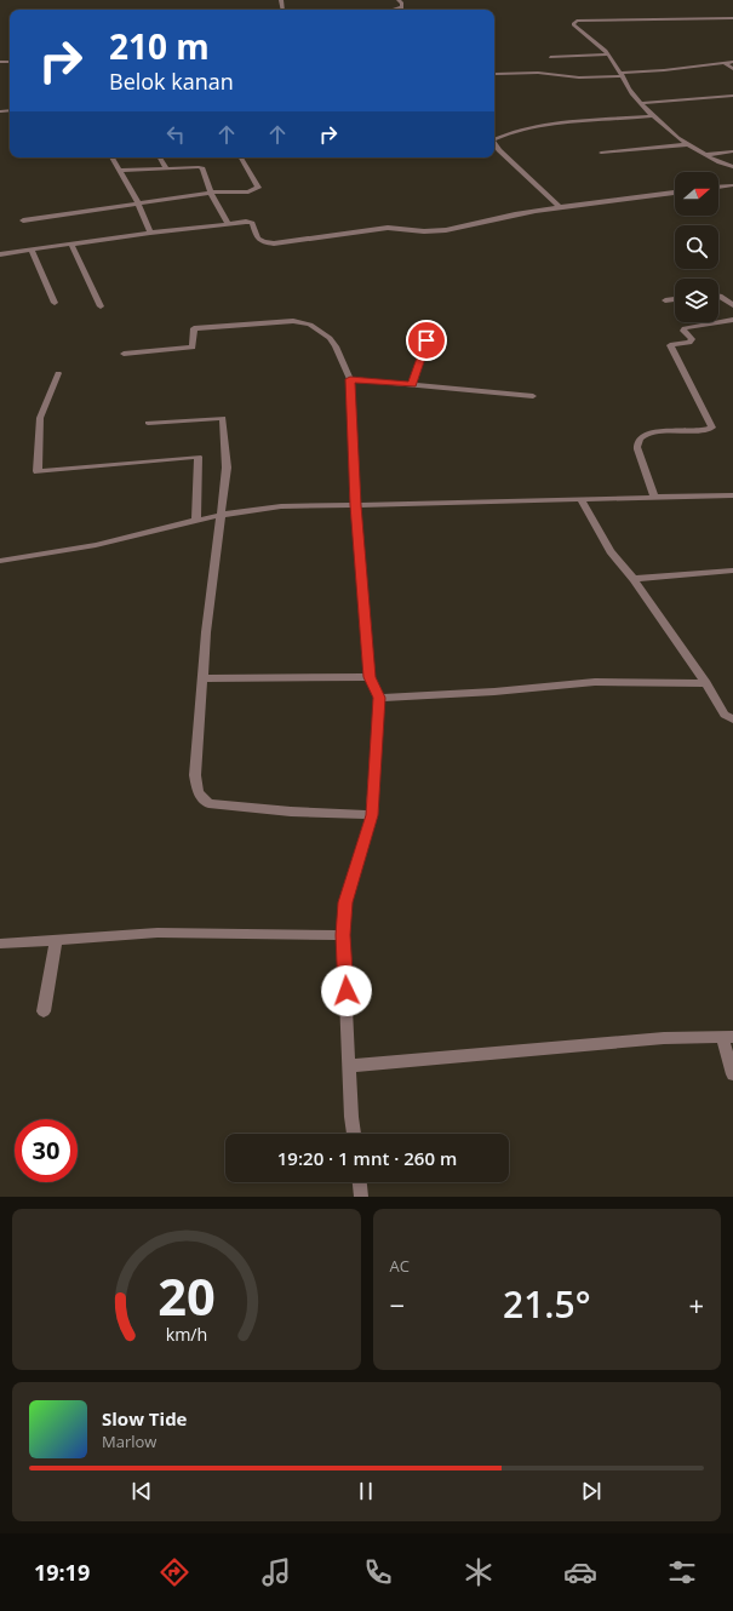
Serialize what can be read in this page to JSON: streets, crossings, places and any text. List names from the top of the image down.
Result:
{
  "north": "right",
  "page": {
    "turn": ["210 m", "Belok kanan"],
    "limit": "30",
    "trip": "19:20 · 1 mnt · 260 m",
    "tile": "AC",
    "heat": ["−", "21.5°", "+"],
    "song": ["Slow Tide", "Marlow"],
    "tabs": "19:19",
    "gauge": ["20", "km/h"]
  }
}
